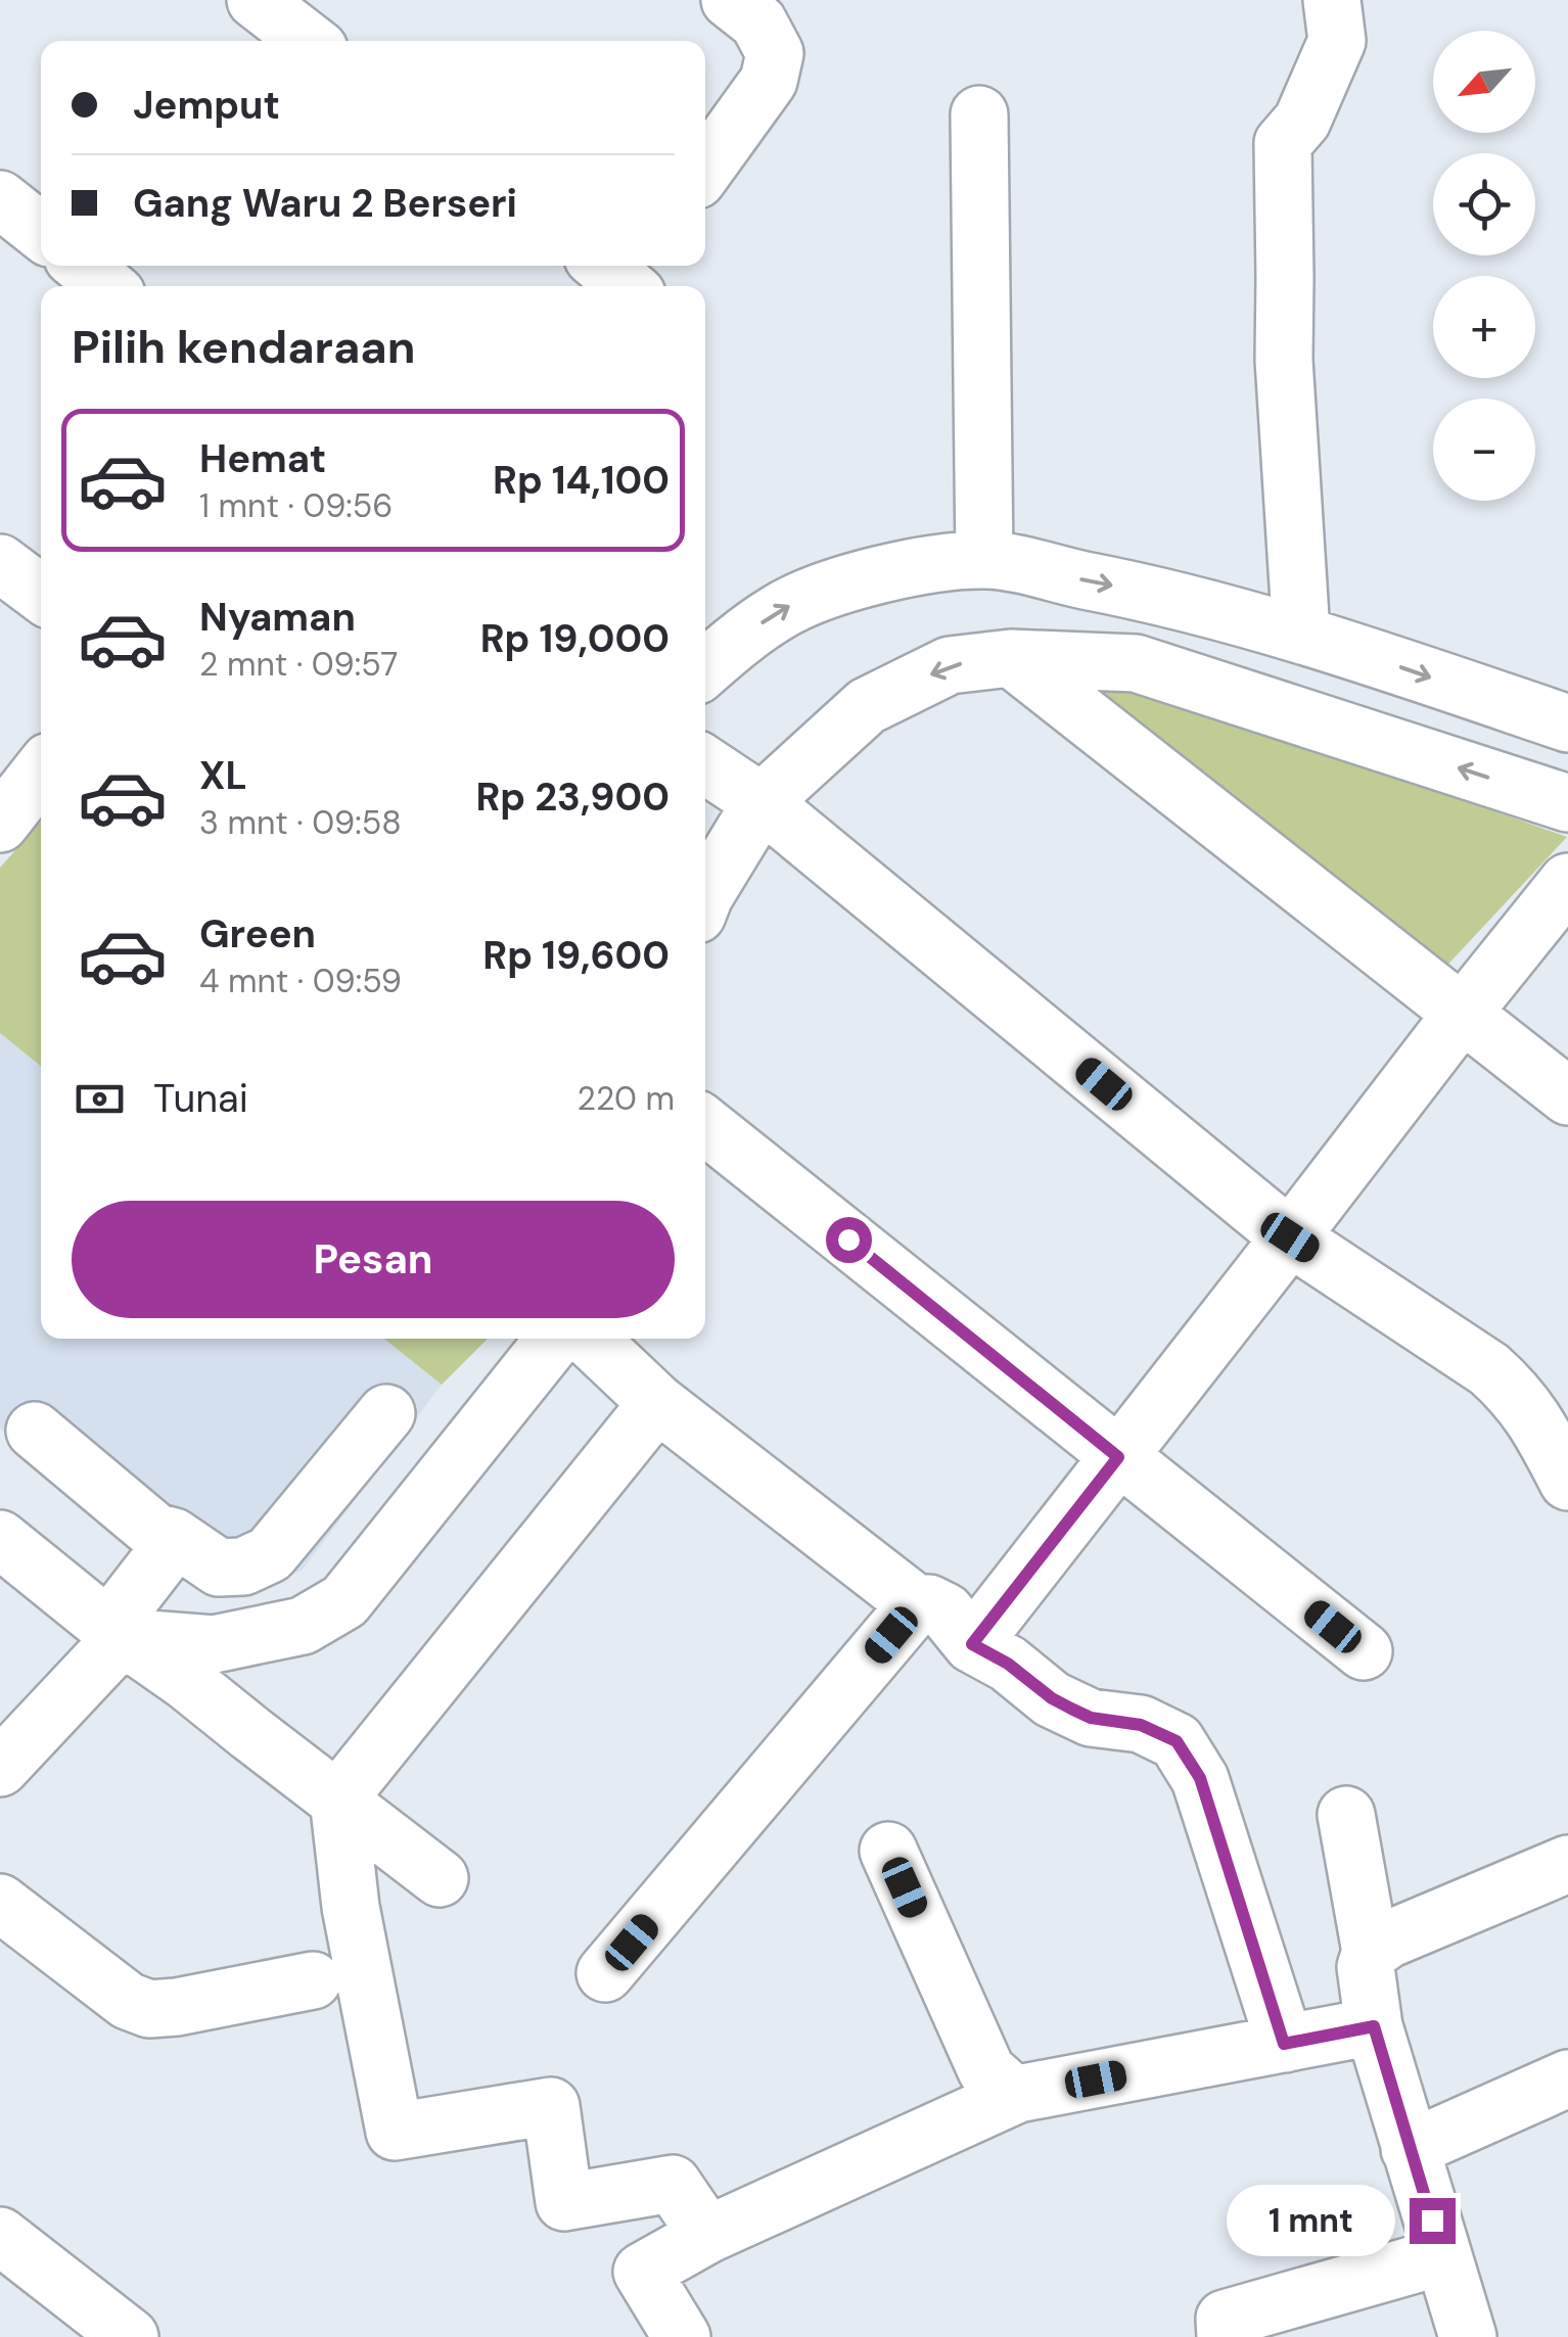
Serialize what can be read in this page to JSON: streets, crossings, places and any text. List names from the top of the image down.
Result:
{
  "north": "bottom left",
  "page": {
    "map_buttons": ["+", "−"],
    "banner": ["Jemput", "Gang Waru 2 Berseri"],
    "heading": "Pilih kendaraan",
    "list": [
      {
        "name": "Hemat",
        "note": "1 mnt · 09:56",
        "value": "Rp 14,100"
      },
      {
        "name": "Nyaman",
        "note": "2 mnt · 09:57",
        "value": "Rp 19,000"
      },
      {
        "name": "XL",
        "note": "3 mnt · 09:58",
        "value": "Rp 23,900"
      },
      {
        "name": "Green",
        "note": "4 mnt · 09:59",
        "value": "Rp 19,600"
      }
    ],
    "pay": ["Tunai", "220 m"],
    "buttons": "Pesan",
    "bubble": "1 mnt"
  }
}
